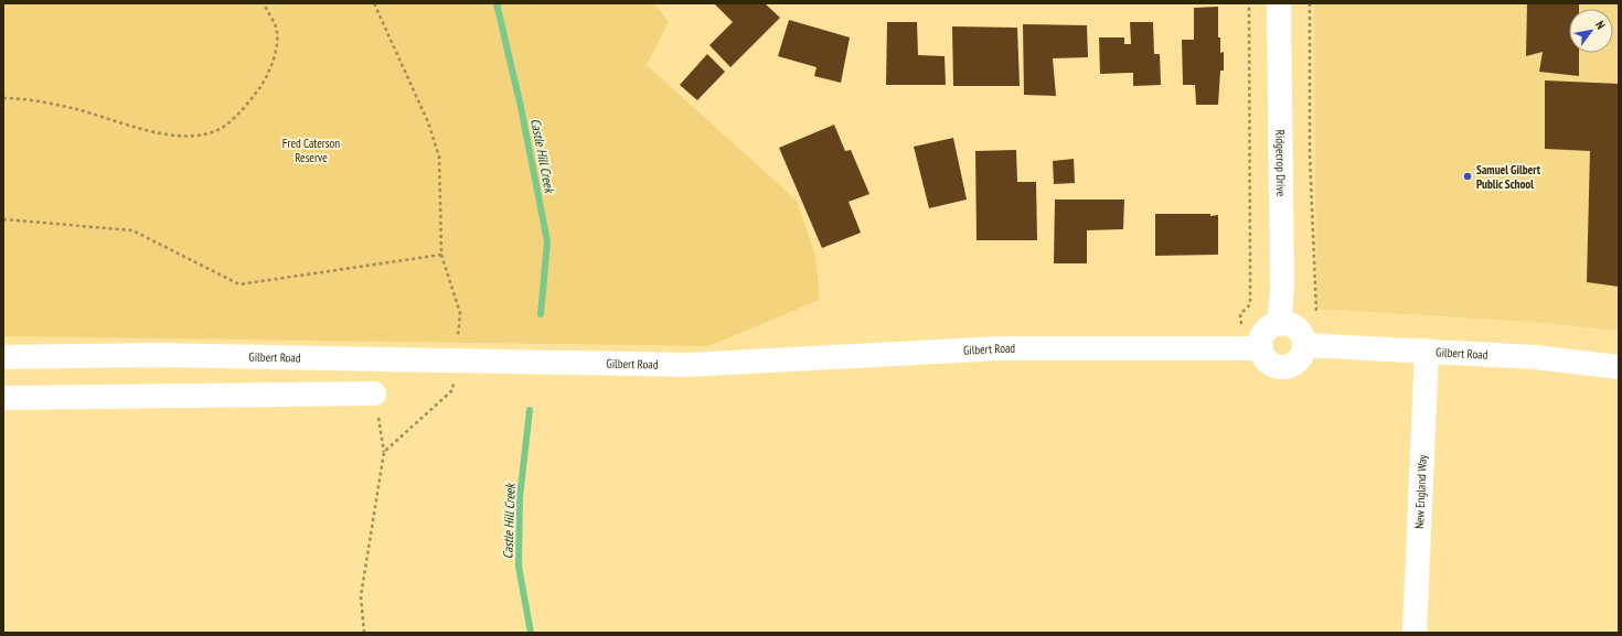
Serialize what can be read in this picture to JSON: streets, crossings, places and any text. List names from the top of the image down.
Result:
{
  "streets": {
    "main road": ["Ridgecrop Drive", "Gilbert Road", "New England Way"]
  },
  "crossings": [
    ["Ridgecrop Drive", "Gilbert Road"],
    ["Gilbert Road", "New England Way"]
  ],
  "water": ["Castle Hill Creek"],
  "parks": ["Fred Caterson Reserve"],
  "places": ["Samuel Gilbert Public School"],
  "north": "top right"
}
